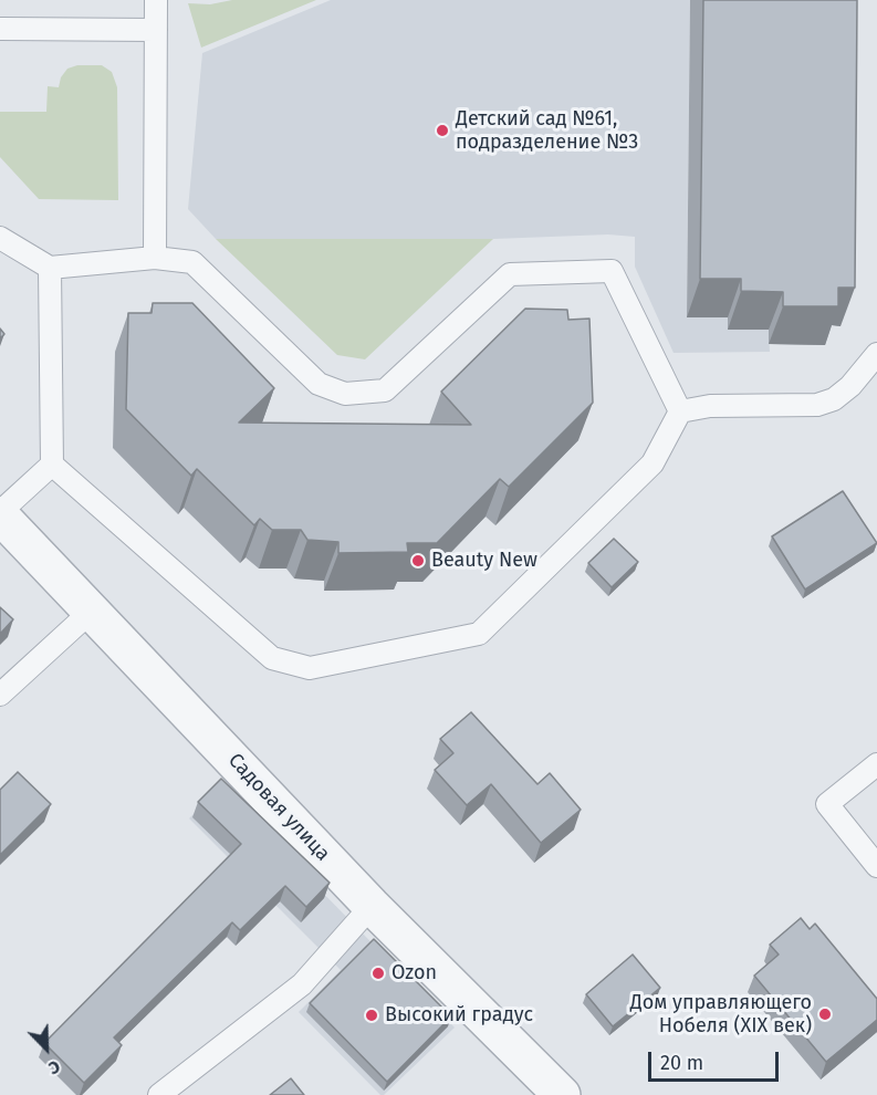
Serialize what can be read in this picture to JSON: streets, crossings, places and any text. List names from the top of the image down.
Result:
{
  "streets": {
    "street": ["Садовая улица"]
  },
  "places": [
    "Детский сад №61, подразделение №3",
    "Beauty New",
    "Ozon",
    "Дом управляющего Нобеля (XIX век)",
    "Высокий градус"
  ],
  "scale_bar": "20 m",
  "north": "bottom right"
}
